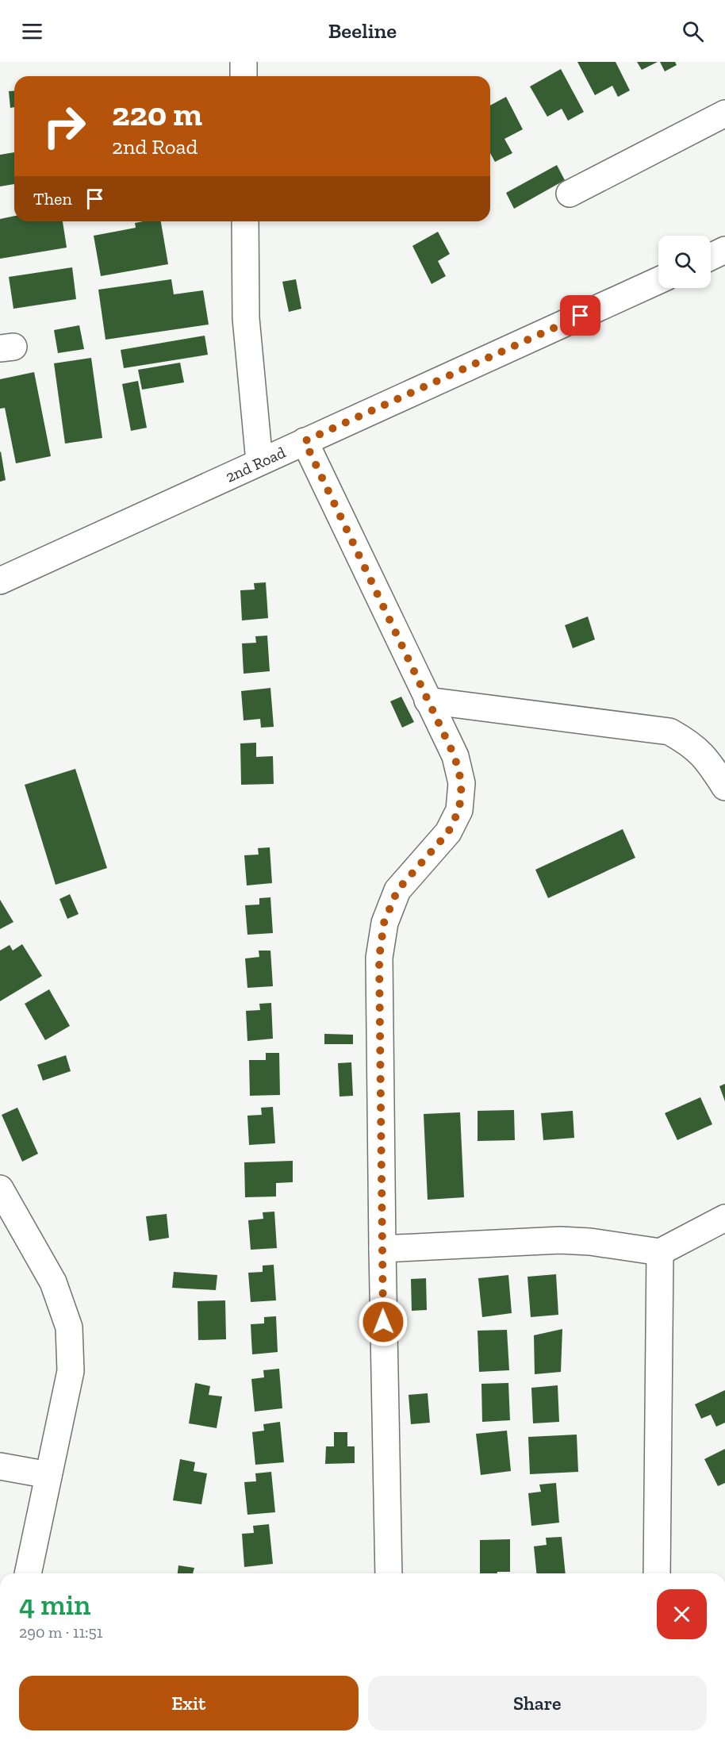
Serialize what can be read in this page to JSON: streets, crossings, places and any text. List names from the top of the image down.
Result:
{
  "streets": {
    "street": ["2nd Road"]
  },
  "page": {
    "header": "Beeline",
    "turn": ["220 m", "2nd Road"],
    "then": "Then",
    "heading": ["4 min", "290 m · 11:51"],
    "buttons": ["Exit", "Share"]
  }
}
